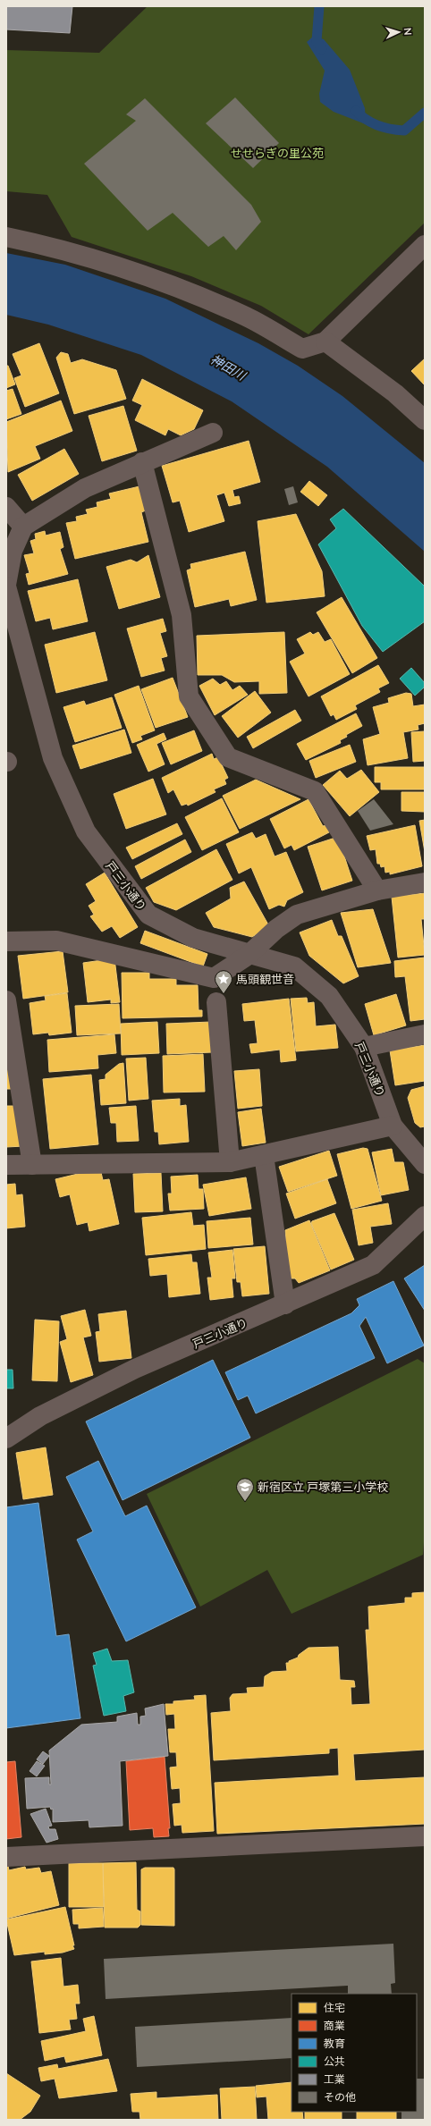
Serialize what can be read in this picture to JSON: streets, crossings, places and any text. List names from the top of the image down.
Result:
{
  "streets": {
    "street": ["戸三小通り"]
  },
  "water": ["神田川"],
  "parks": ["せせらぎの里公苑"],
  "places": {
    "place": ["馬頭観世音"],
    "school or university": ["新宿区立 戸塚第三小学校"]
  },
  "legend": [
    "住宅",
    "商業",
    "教育",
    "公共",
    "工業",
    "その他"
  ],
  "north": "right"
}
